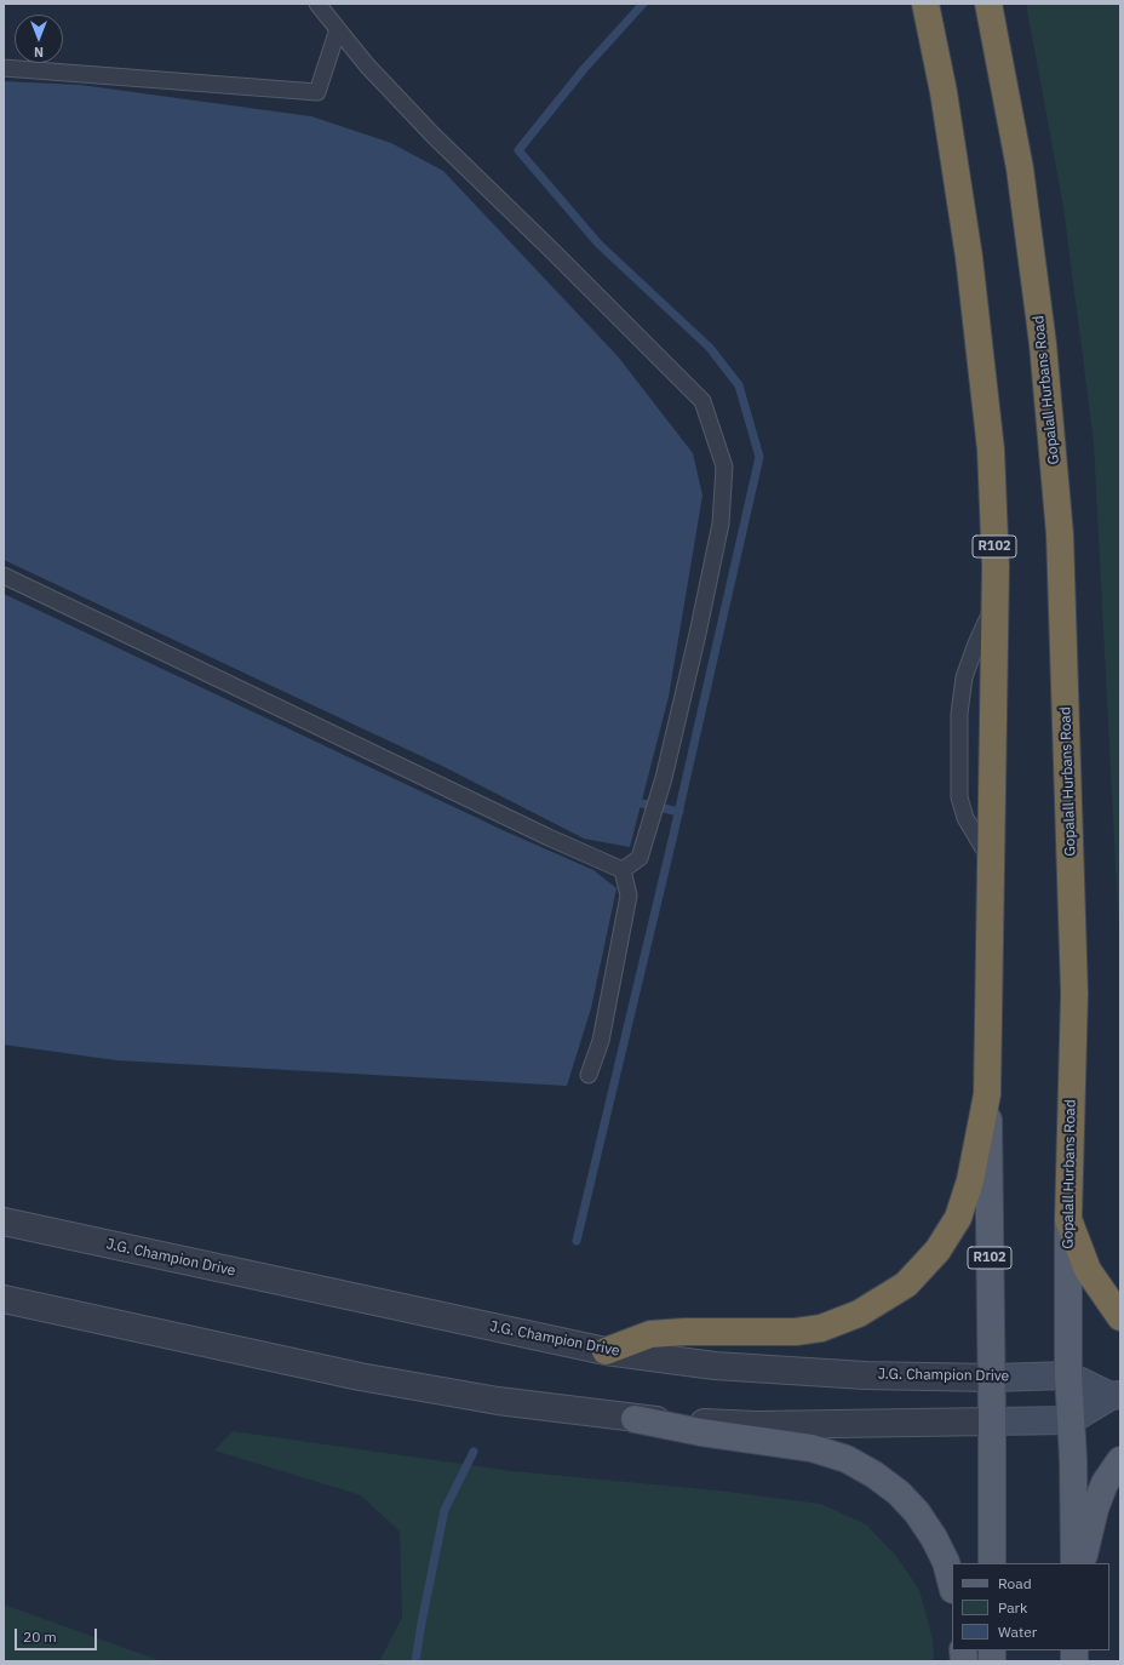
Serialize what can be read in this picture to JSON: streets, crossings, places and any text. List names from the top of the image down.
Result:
{
  "streets": {
    "highway": ["Gopalall Hurbans Road", "R102"],
    "main road": ["J.G. Champion Drive"]
  },
  "crossings": [
    ["Gopalall Hurbans Road", "J.G. Champion Drive"],
    ["R102", "J.G. Champion Drive"]
  ],
  "legend": ["Road", "Park", "Water"],
  "scale_bar": "20 m",
  "north": "bottom"
}
